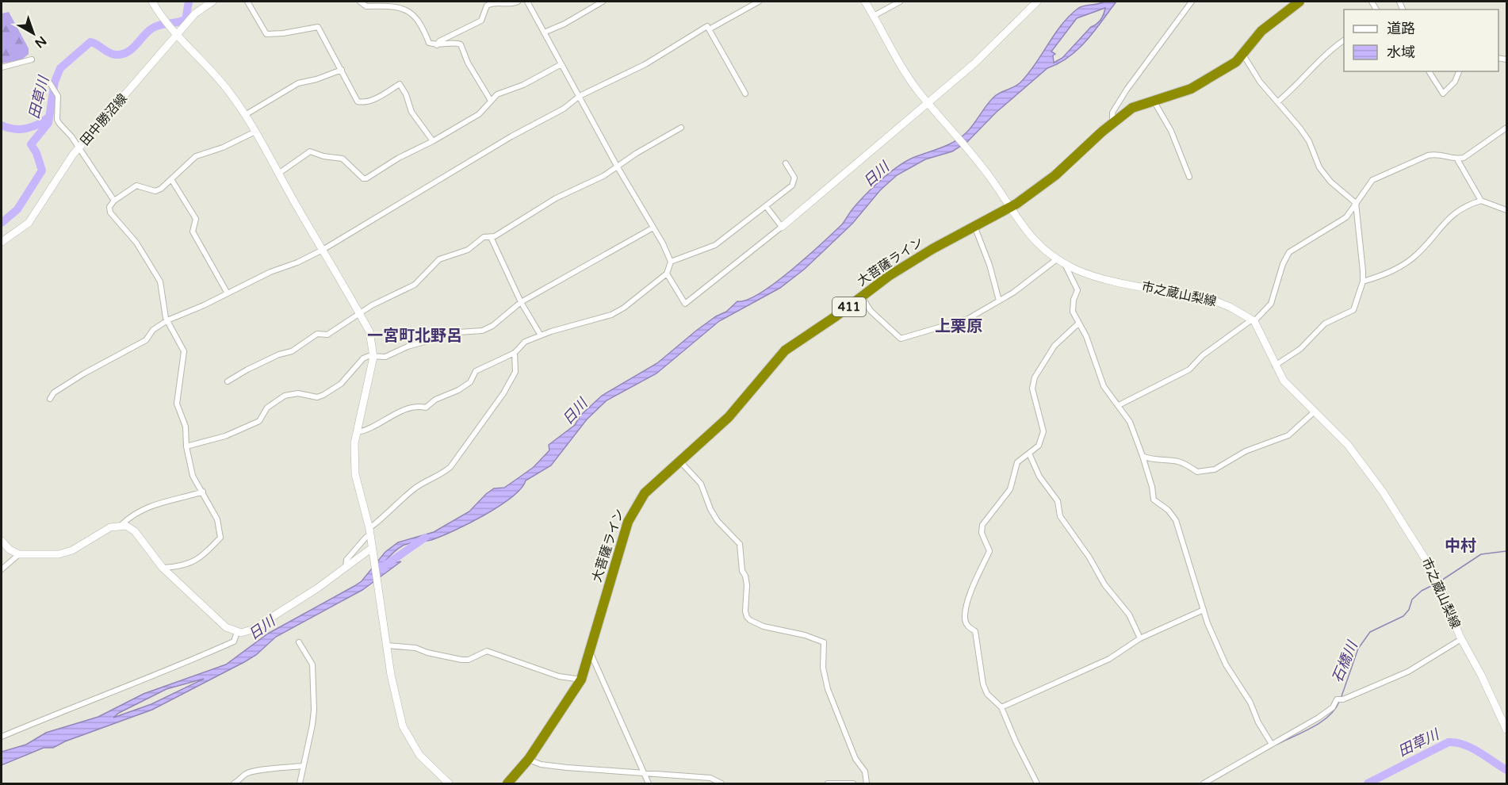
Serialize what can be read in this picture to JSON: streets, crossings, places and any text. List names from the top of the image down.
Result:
{
  "streets": {
    "highway": ["大菩薩ライン", "411"],
    "street": ["田中勝沼線", "市之蔵山梨線"]
  },
  "crossings": [
    ["大菩薩ライン", "市之蔵山梨線"]
  ],
  "districts": ["上栗原", "一宮町北野呂", "中村"],
  "water": ["田草川", "日川", "石橋川"],
  "legend": ["道路", "水域"],
  "north": "bottom right"
}
